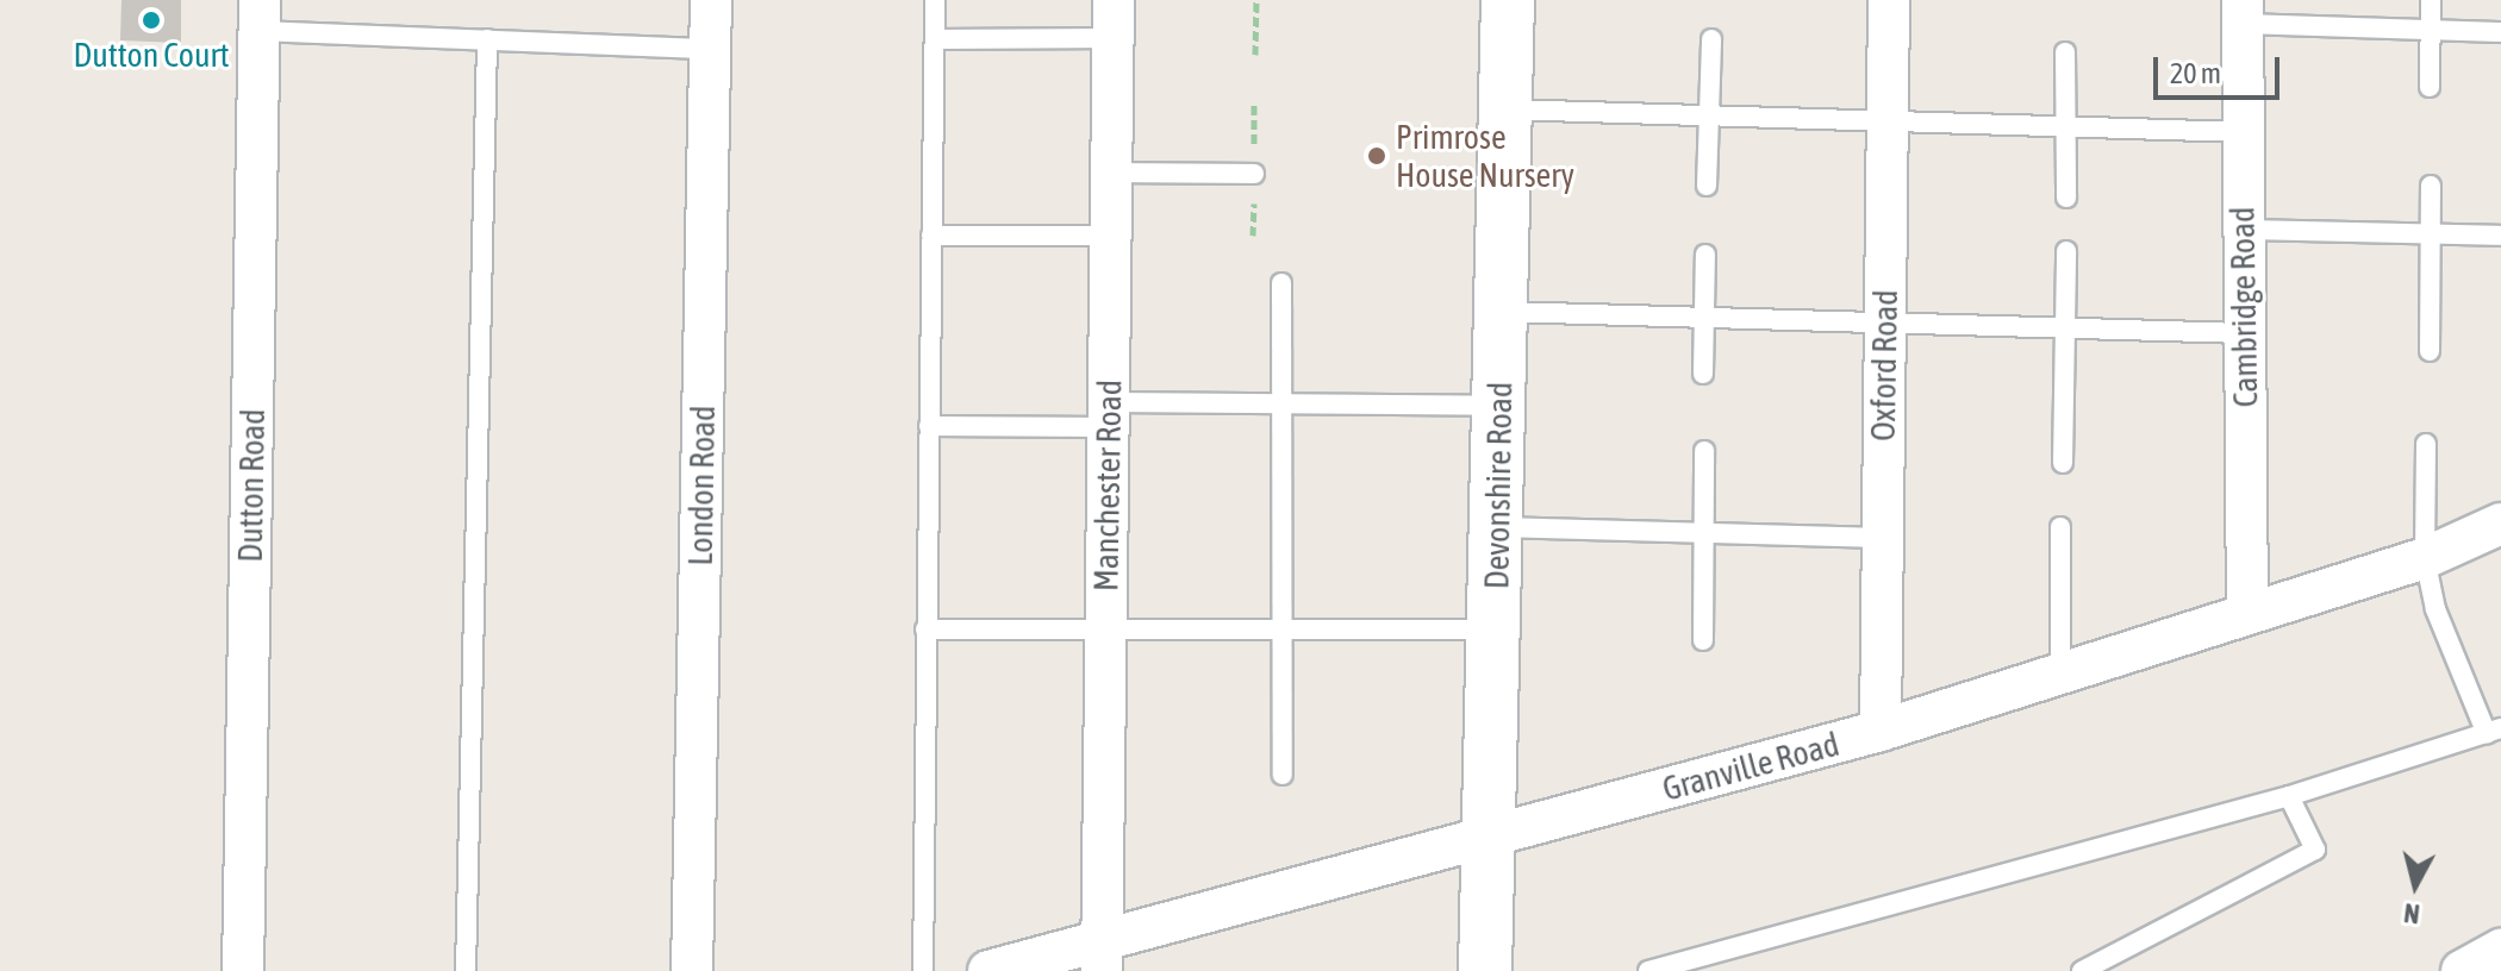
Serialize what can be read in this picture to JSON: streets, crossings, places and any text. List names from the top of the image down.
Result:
{
  "streets": {
    "main road": ["Devonshire Road"],
    "street": [
      "Cambridge Road",
      "Oxford Road",
      "Dutton Road",
      "London Road",
      "Manchester Road",
      "Granville Road"
    ]
  },
  "crossings": [
    ["Cambridge Road", "Granville Road"],
    ["Oxford Road", "Granville Road"],
    ["Manchester Road", "Granville Road"],
    ["Devonshire Road", "Granville Road"]
  ],
  "places": ["Dutton Court", "Primrose House Nursery"],
  "scale_bar": "20 m",
  "north": "bottom"
}
